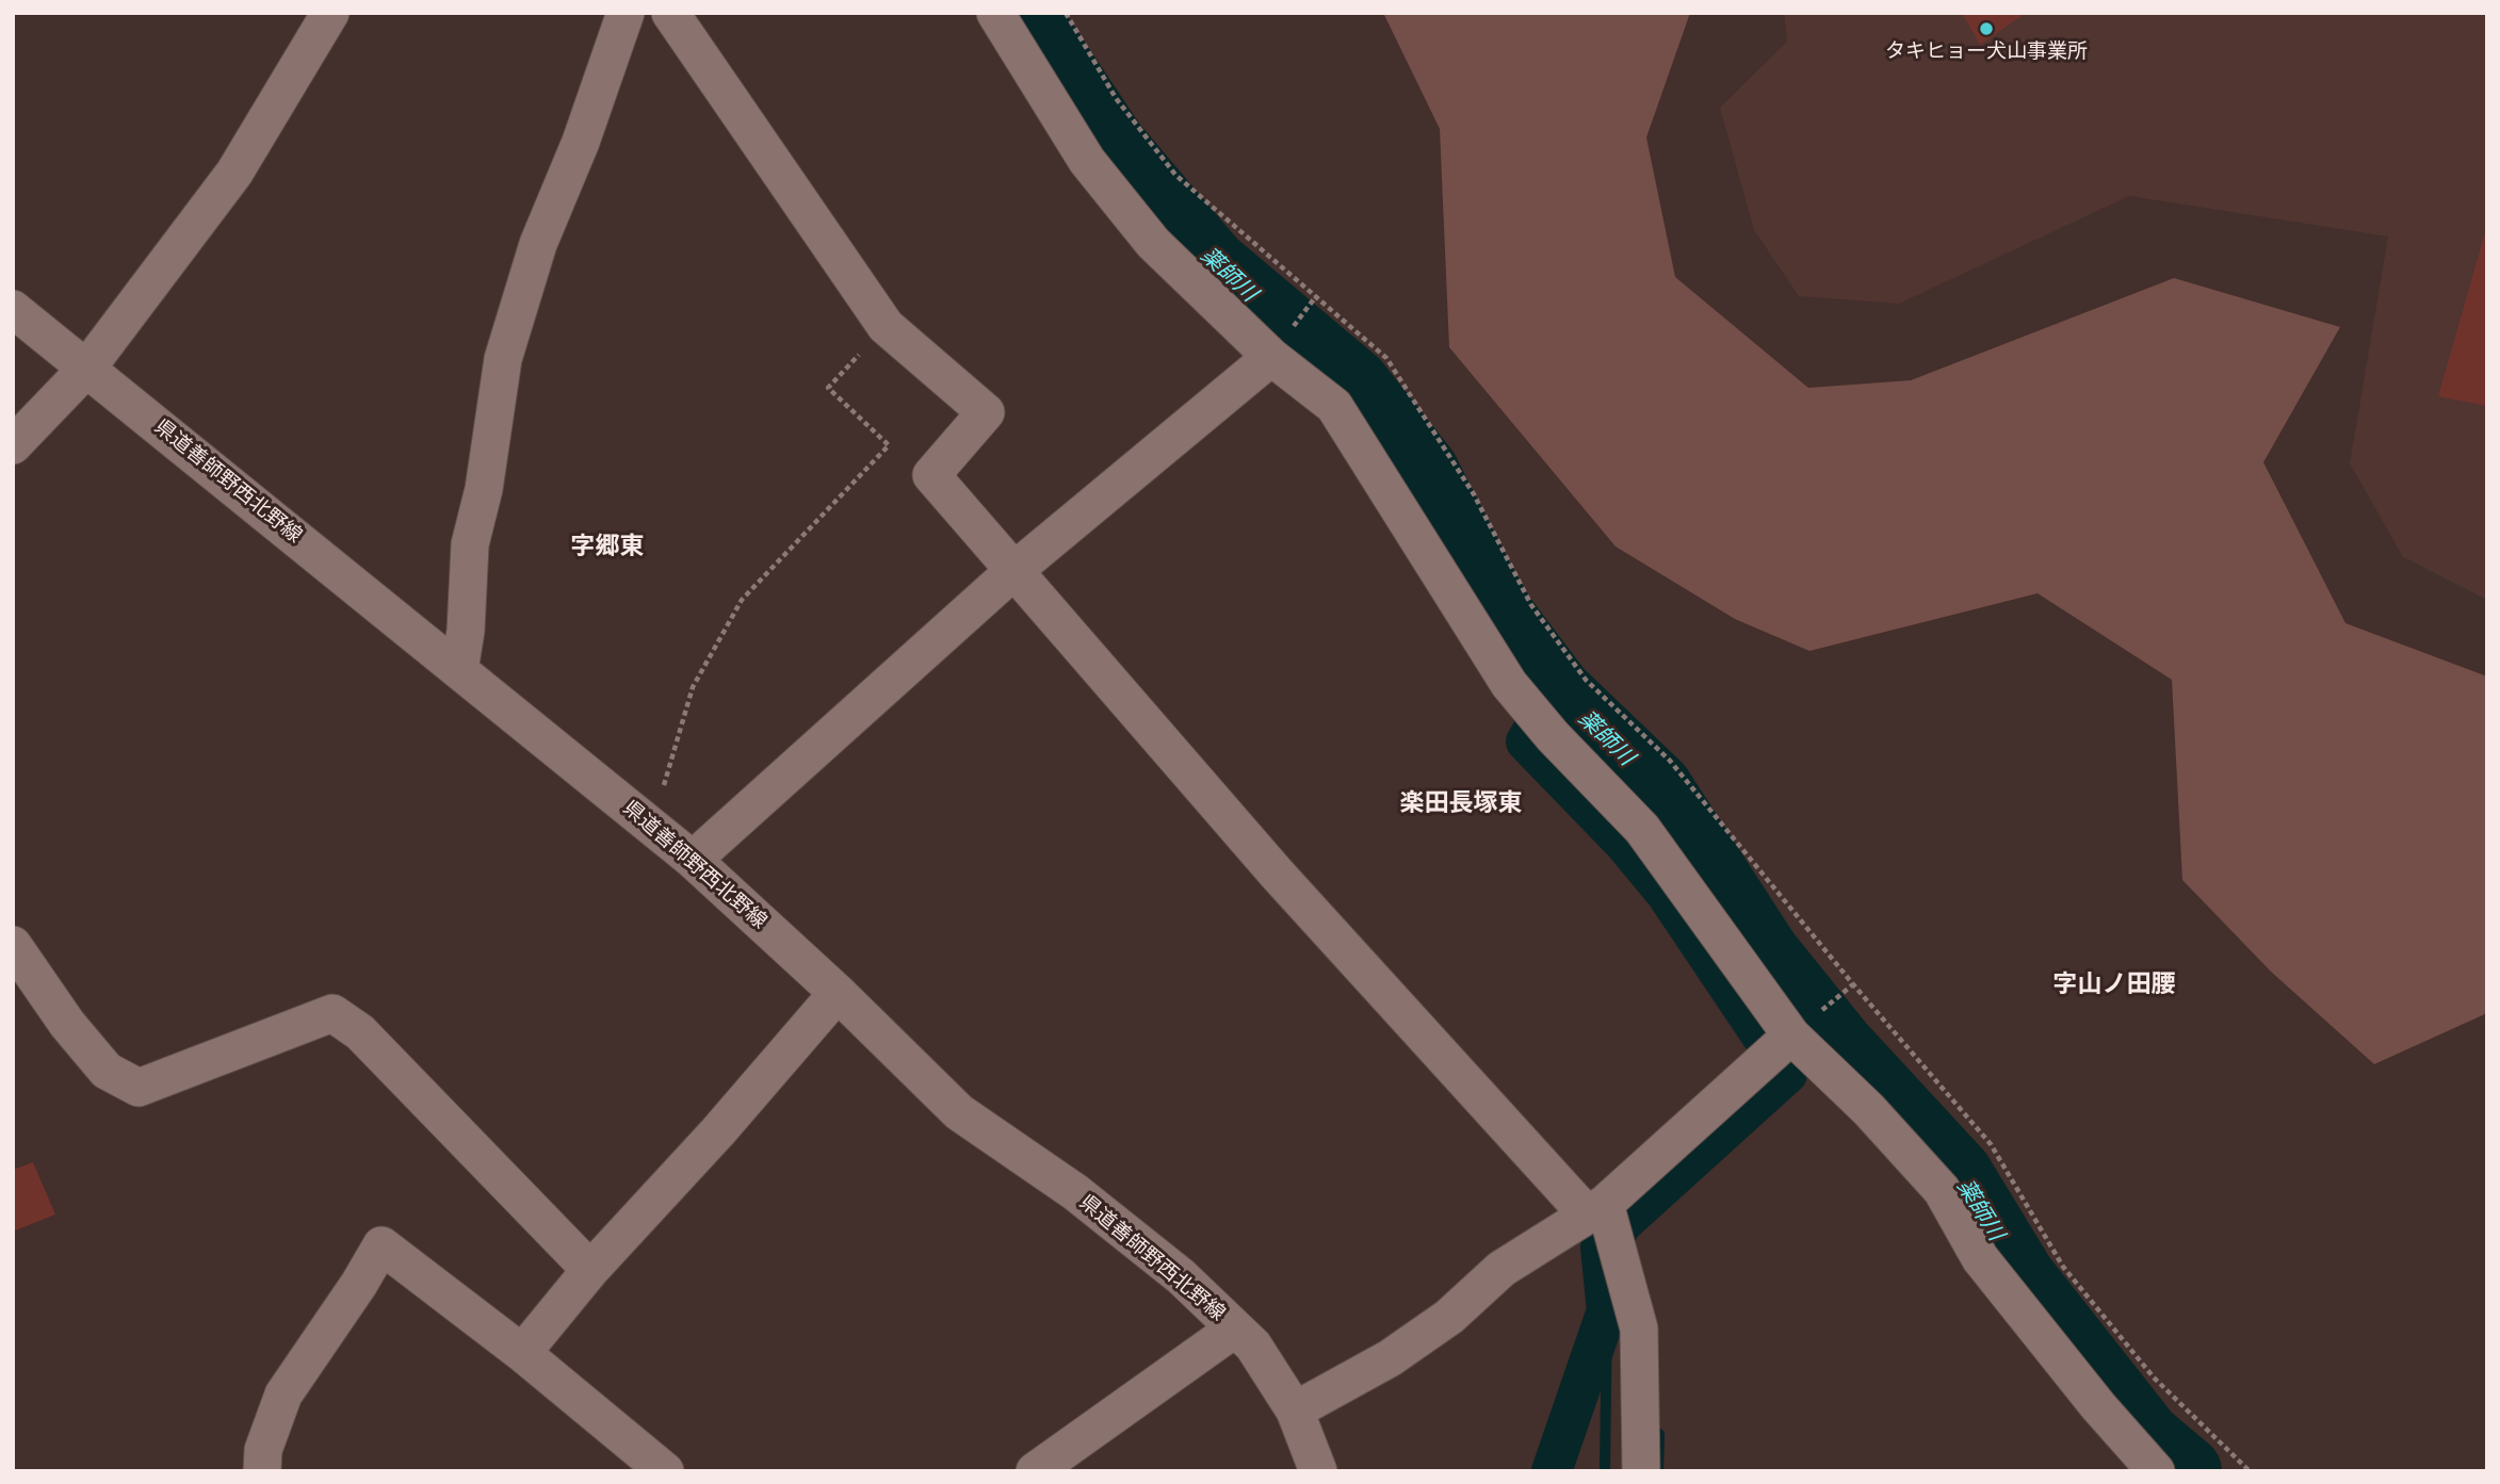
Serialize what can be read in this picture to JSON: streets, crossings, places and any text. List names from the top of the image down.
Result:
{
  "streets": {
    "street": ["県道善師野西北野線"]
  },
  "districts": ["字郷東", "楽田長塚東", "字山ノ田腰"],
  "water": ["薬師川"],
  "places": ["タキヒョー犬山事業所"]
}
